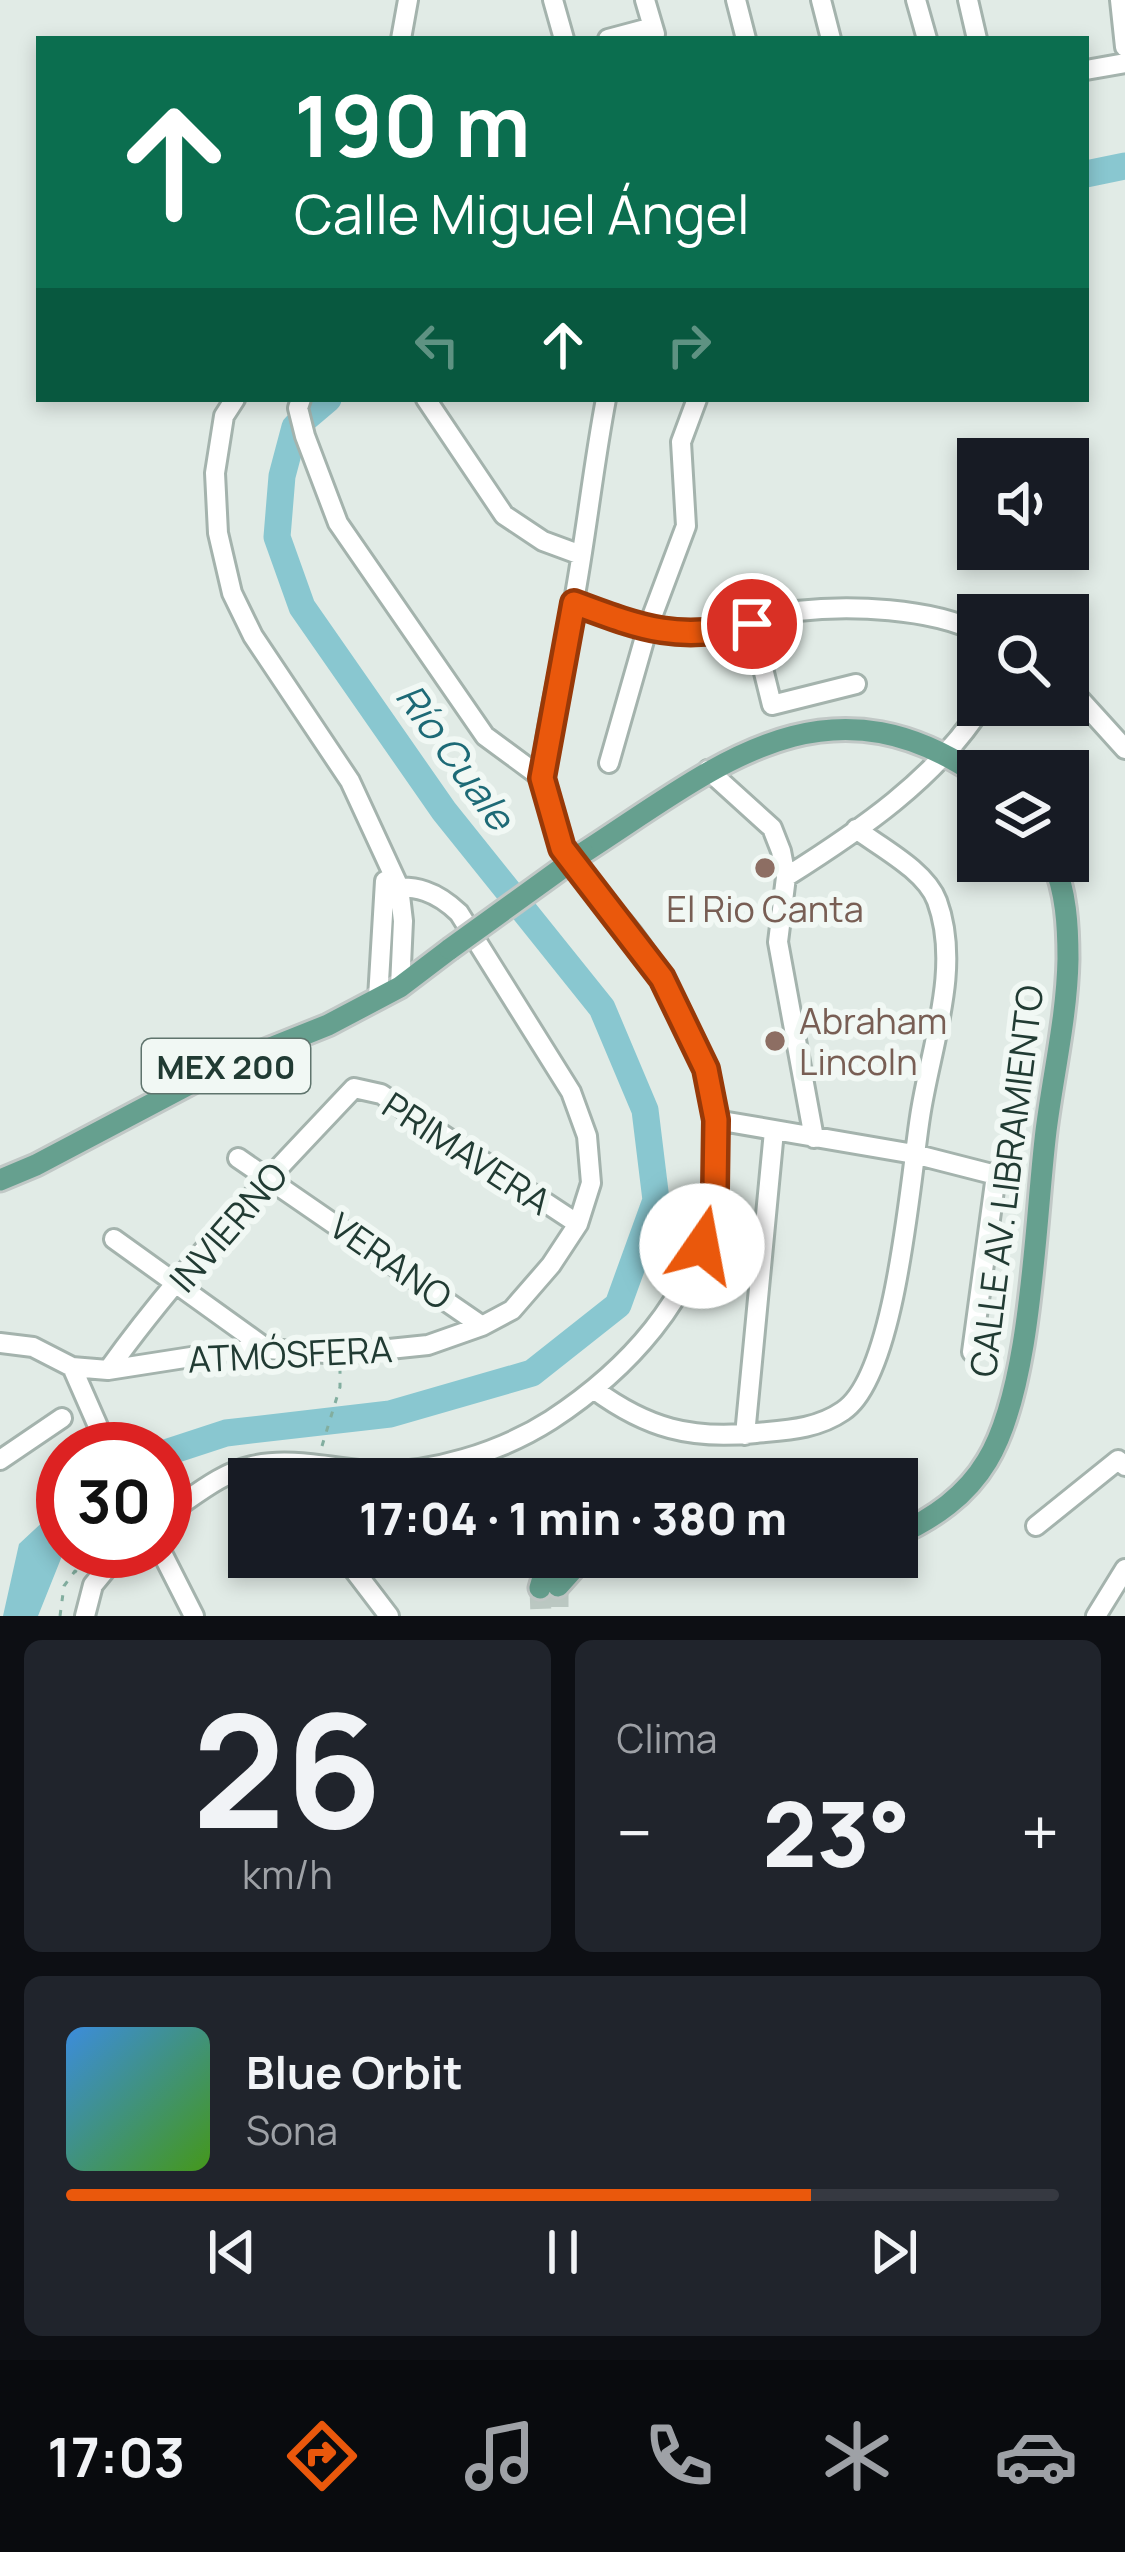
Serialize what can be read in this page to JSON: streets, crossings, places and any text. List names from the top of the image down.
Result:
{
  "streets": {
    "main road": ["MEX 200", "CALLE AV. LIBRAMIENTO"],
    "street": [
      "PRIMAVERA",
      "INVIERNO",
      "VERANO",
      "ATMÓSFERA"
    ]
  },
  "crossings": [
    ["PRIMAVERA", "INVIERNO"],
    ["PRIMAVERA", "ATMÓSFERA"],
    ["INVIERNO", "VERANO"],
    ["INVIERNO", "ATMÓSFERA"],
    ["VERANO", "ATMÓSFERA"]
  ],
  "water": ["Río Cuale"],
  "places": ["El Rio Canta", "Abraham Lincoln"],
  "page": {
    "turn": ["190 m", "Calle Miguel Ángel"],
    "limit": "30",
    "trip": "17:04 · 1 min · 380 m",
    "tile": [
      ["26", "km/h"],
      "Clima"
    ],
    "heat": ["−", "23°", "+"],
    "song": ["Blue Orbit", "Sona"],
    "tabs": "17:03"
  }
}
